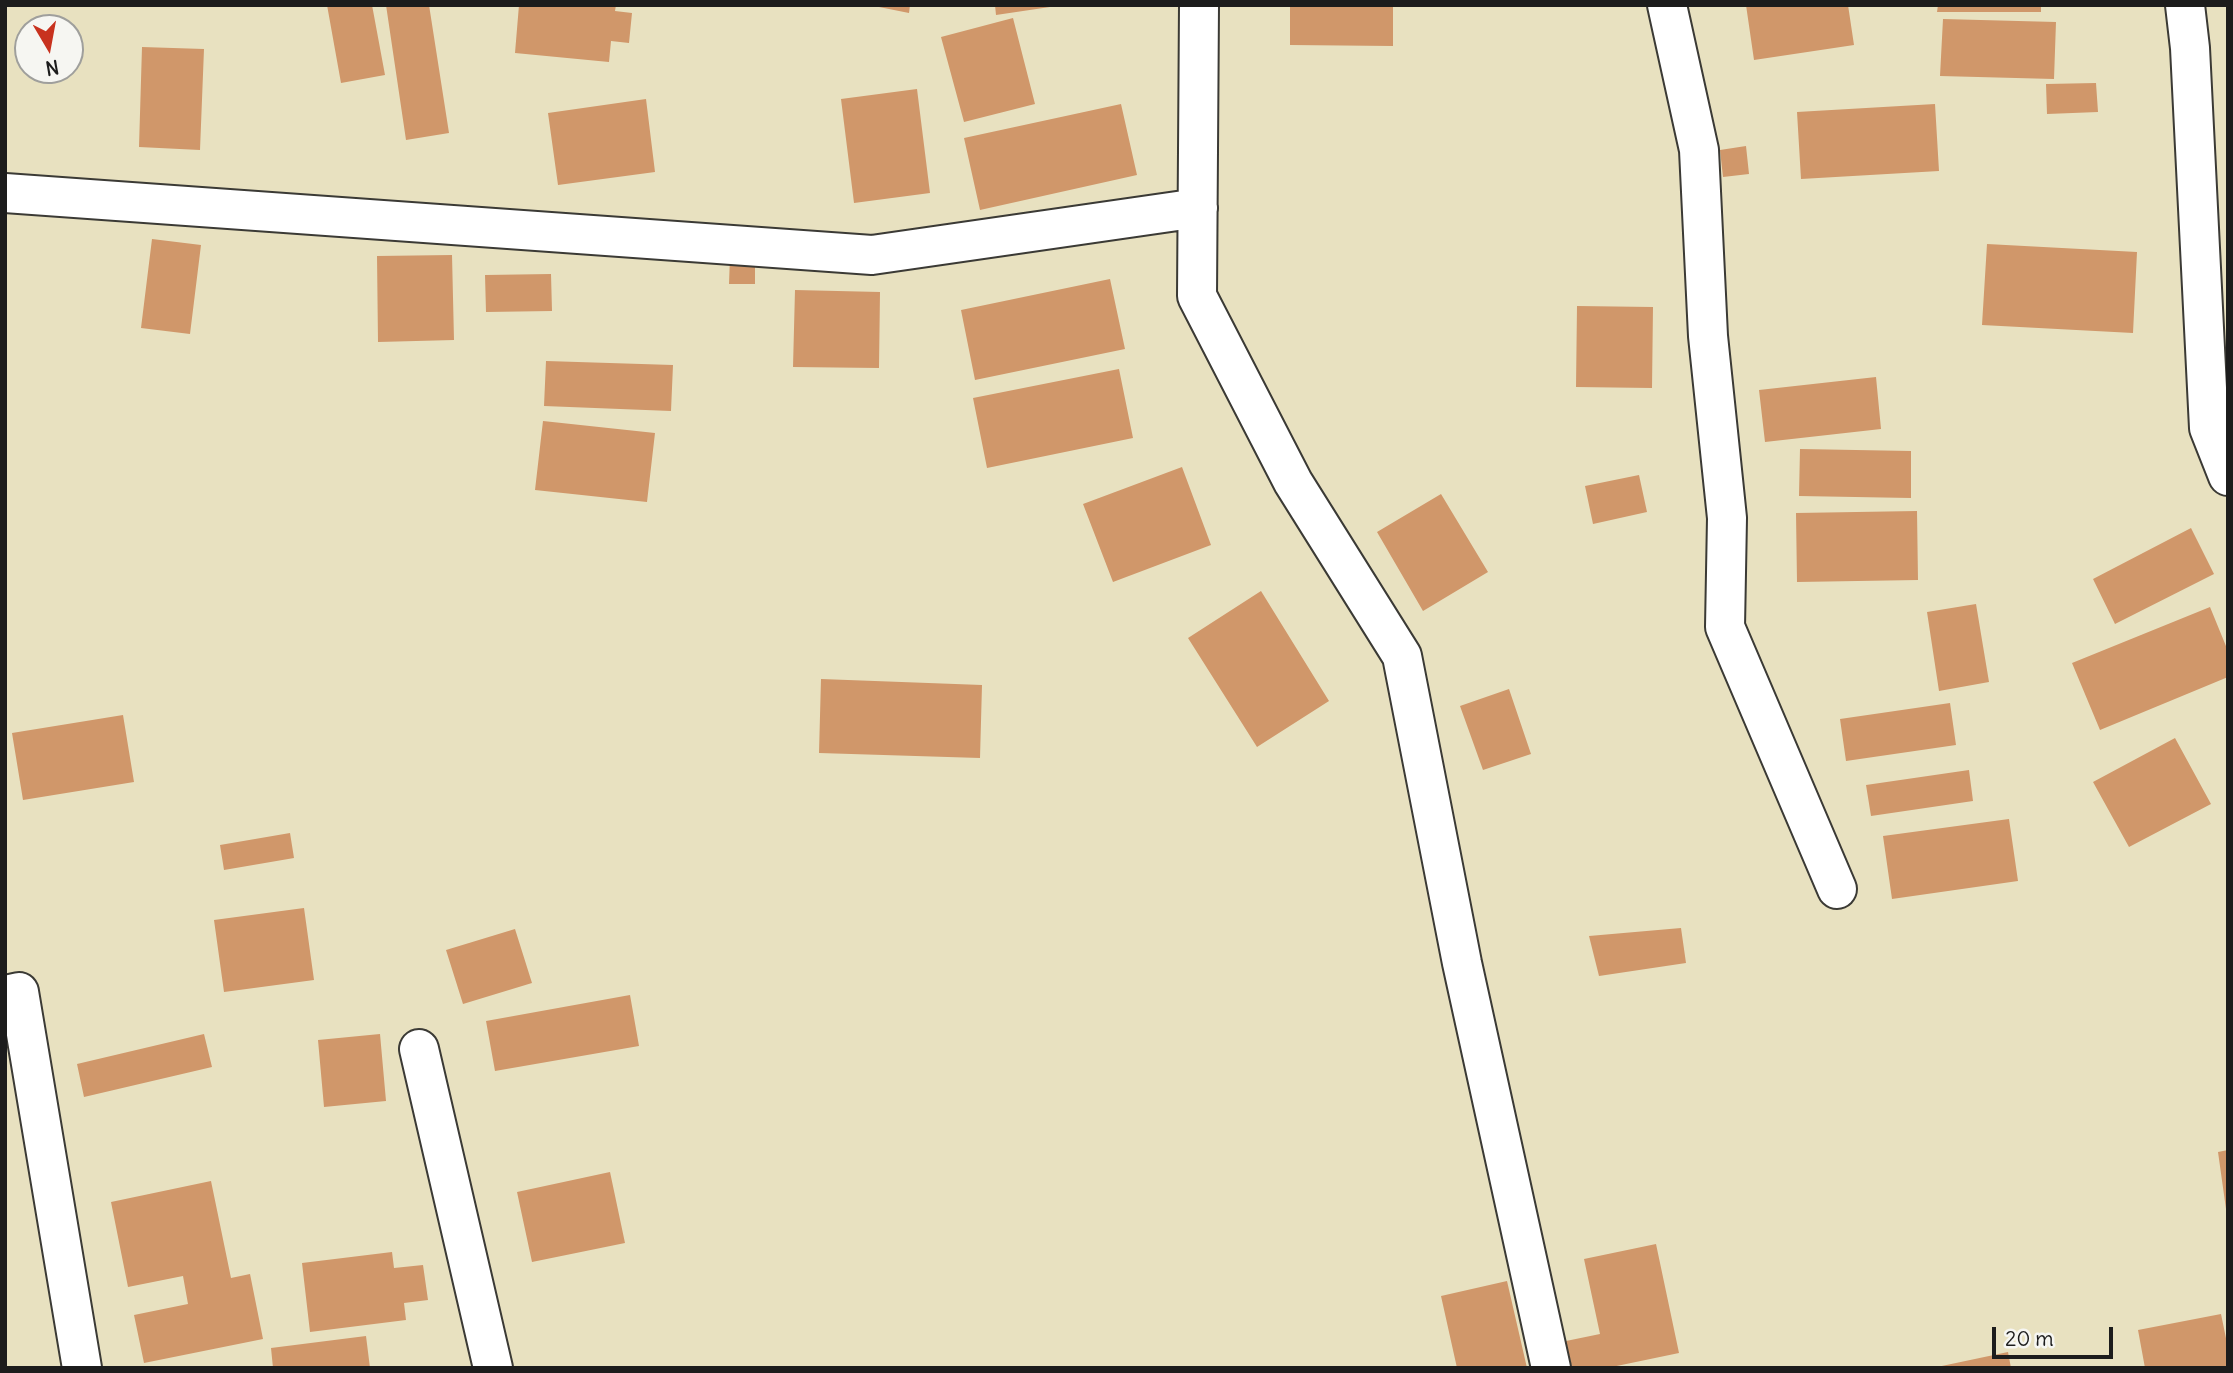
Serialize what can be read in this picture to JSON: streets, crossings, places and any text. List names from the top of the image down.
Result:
{
  "scale_bar": "20 m",
  "north": "bottom"
}
